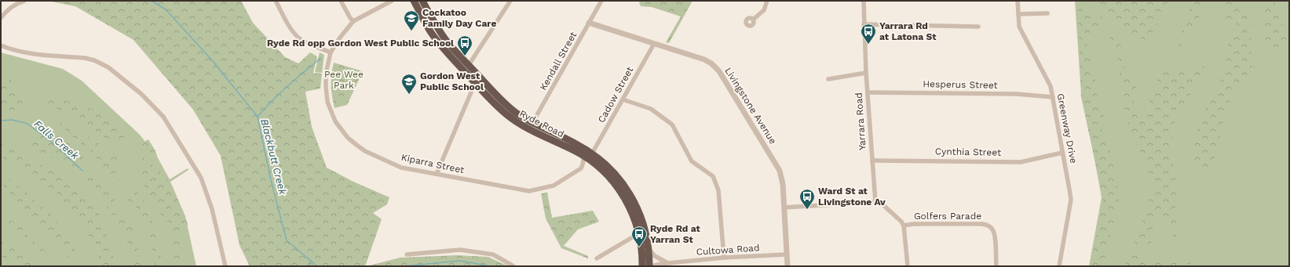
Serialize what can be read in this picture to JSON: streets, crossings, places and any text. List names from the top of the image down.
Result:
{
  "streets": {
    "highway": ["Ryde Road"],
    "street": [
      "Kendall Street",
      "Hesperus Street",
      "Cadow Street",
      "Livingstone Avenue",
      "Yarrara Road",
      "Greenway Drive",
      "Cynthia Street",
      "Kiparra Street",
      "Golfers Parade",
      "Cultowa Road"
    ]
  },
  "crossings": [
    ["Kendall Street", "Livingstone Avenue"],
    ["Kendall Street", "Ryde Road"],
    ["Hesperus Street", "Yarrara Road"],
    ["Hesperus Street", "Greenway Drive"],
    ["Cadow Street", "Livingstone Avenue"],
    ["Cadow Street", "Ryde Road"],
    ["Livingstone Avenue", "Cultowa Road"],
    ["Yarrara Road", "Cynthia Street"],
    ["Ryde Road", "Kiparra Street"],
    ["Ryde Road", "Cultowa Road"],
    ["Greenway Drive", "Cynthia Street"]
  ],
  "water": ["Falls Creek", "Blackbutt Creek"],
  "parks": ["Pee Wee Park"],
  "places": {
    "school or university": ["Cockatoo Family Day Care", "Gordon West Public School"],
    "bus stop": [
      "Yarrara Rd at Latona St",
      "Ryde Rd opp Gordon West Public School",
      "Ward St at Livingstone Av",
      "Ryde Rd at Yarran St"
    ]
  }
}
